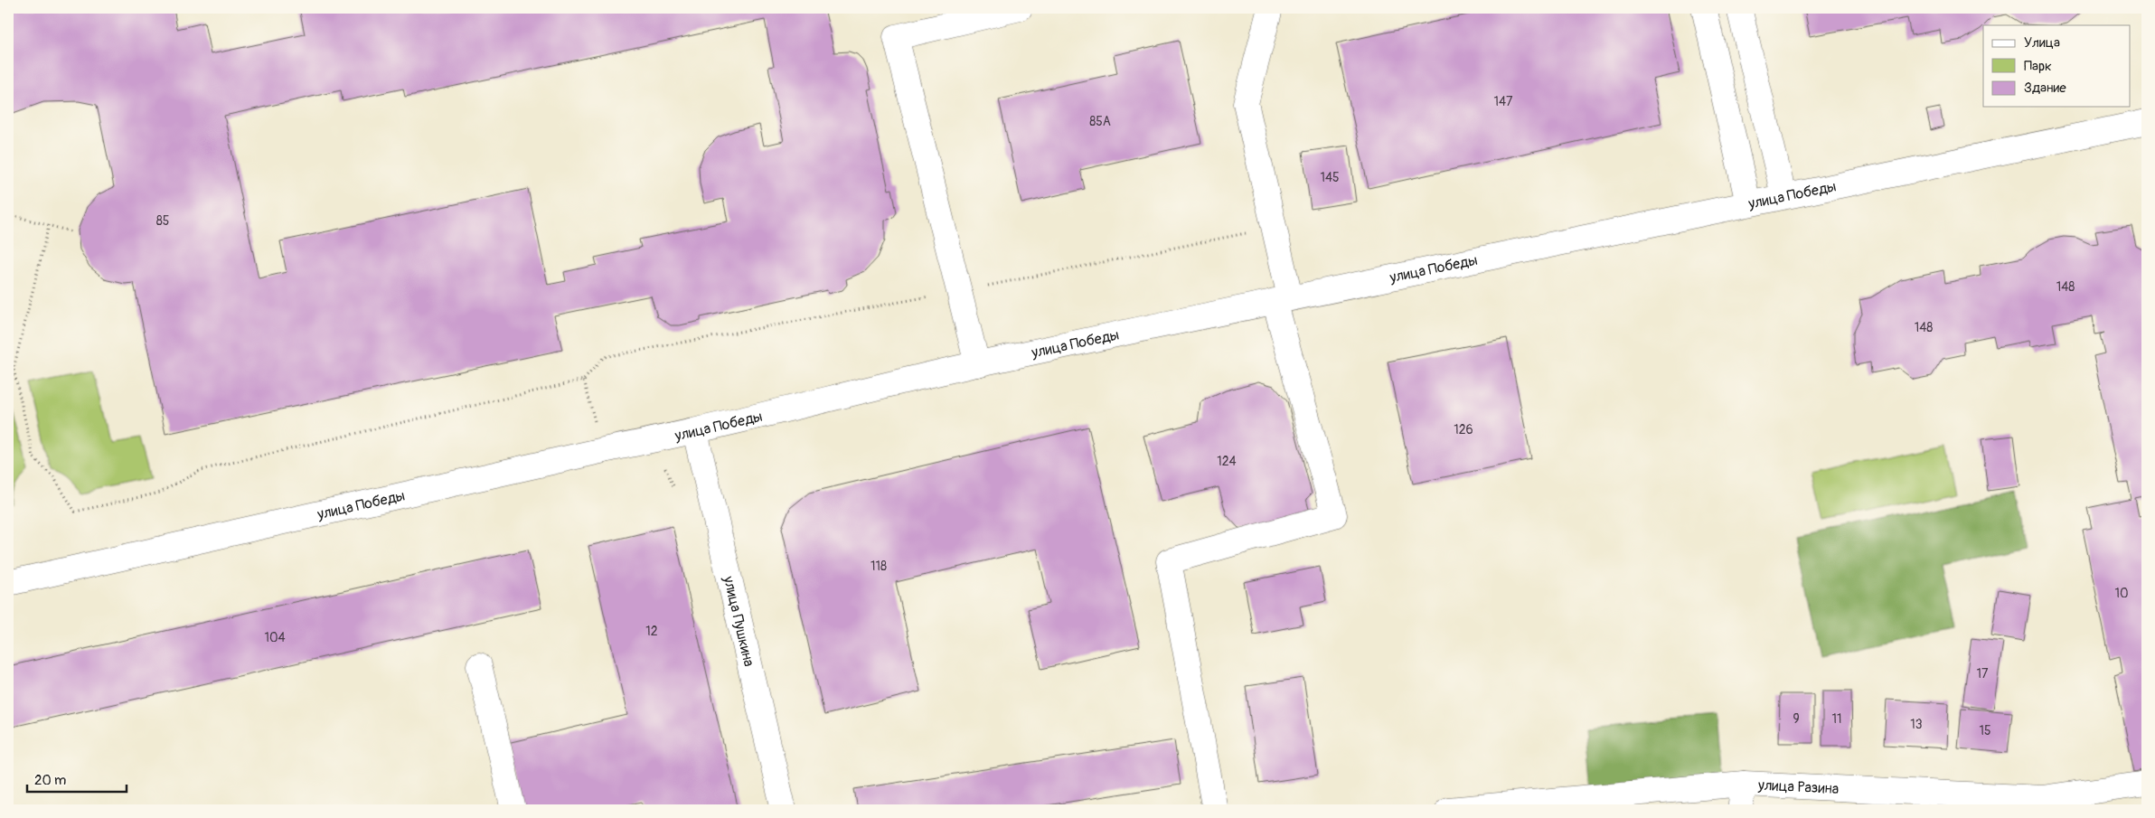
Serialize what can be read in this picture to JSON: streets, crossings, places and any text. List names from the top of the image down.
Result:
{
  "streets": {
    "street": ["улица Победы", "улица Пушкина", "улица Разина"]
  },
  "crossings": [
    ["улица Победы", "улица Пушкина"]
  ],
  "house_numbers": [
    "147",
    "85А",
    "145",
    "85",
    "148",
    "148",
    "126",
    "124",
    "118",
    "10",
    "12",
    "104",
    "17",
    "9",
    "11",
    "13",
    "15"
  ],
  "legend": ["Улица", "Парк", "Здание"],
  "scale_bar": "20 m"
}
